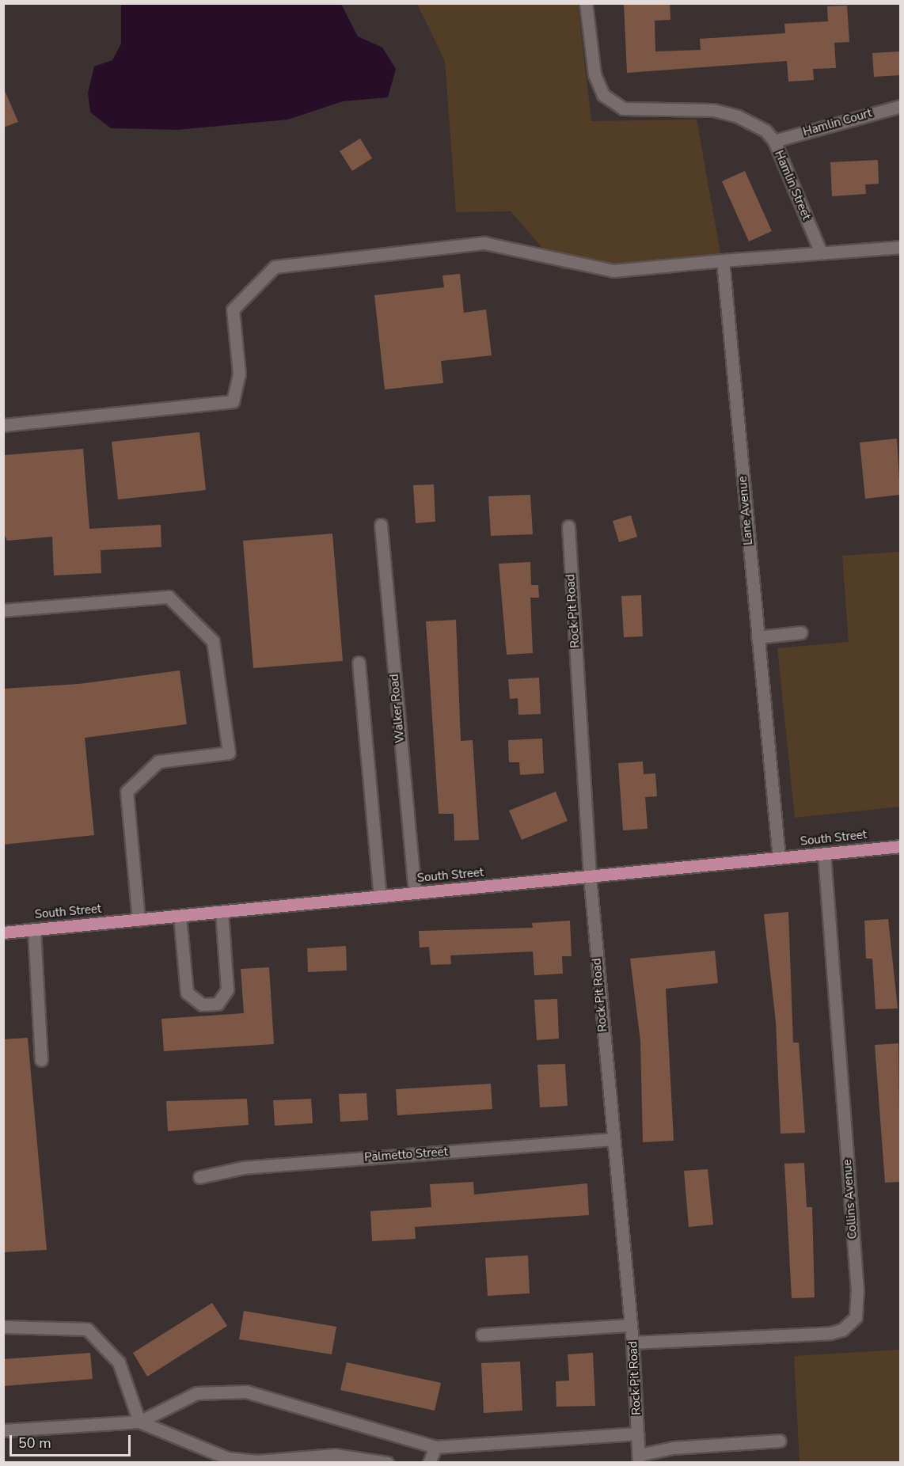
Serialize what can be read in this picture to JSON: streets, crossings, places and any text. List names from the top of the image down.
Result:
{
  "streets": {
    "main road": ["South Street"],
    "street": [
      "Hamlin Court",
      "Hamlin Street",
      "Lane Avenue",
      "Rock Pit Road",
      "Walker Road",
      "Palmetto Street",
      "Collins Avenue"
    ]
  },
  "crossings": [
    ["Hamlin Court", "Hamlin Street"],
    ["Lane Avenue", "South Street"],
    ["Rock Pit Road", "South Street"],
    ["Rock Pit Road", "Palmetto Street"],
    ["Rock Pit Road", "Collins Avenue"],
    ["Walker Road", "South Street"],
    ["South Street", "Collins Avenue"]
  ],
  "scale_bar": "50 m"
}
